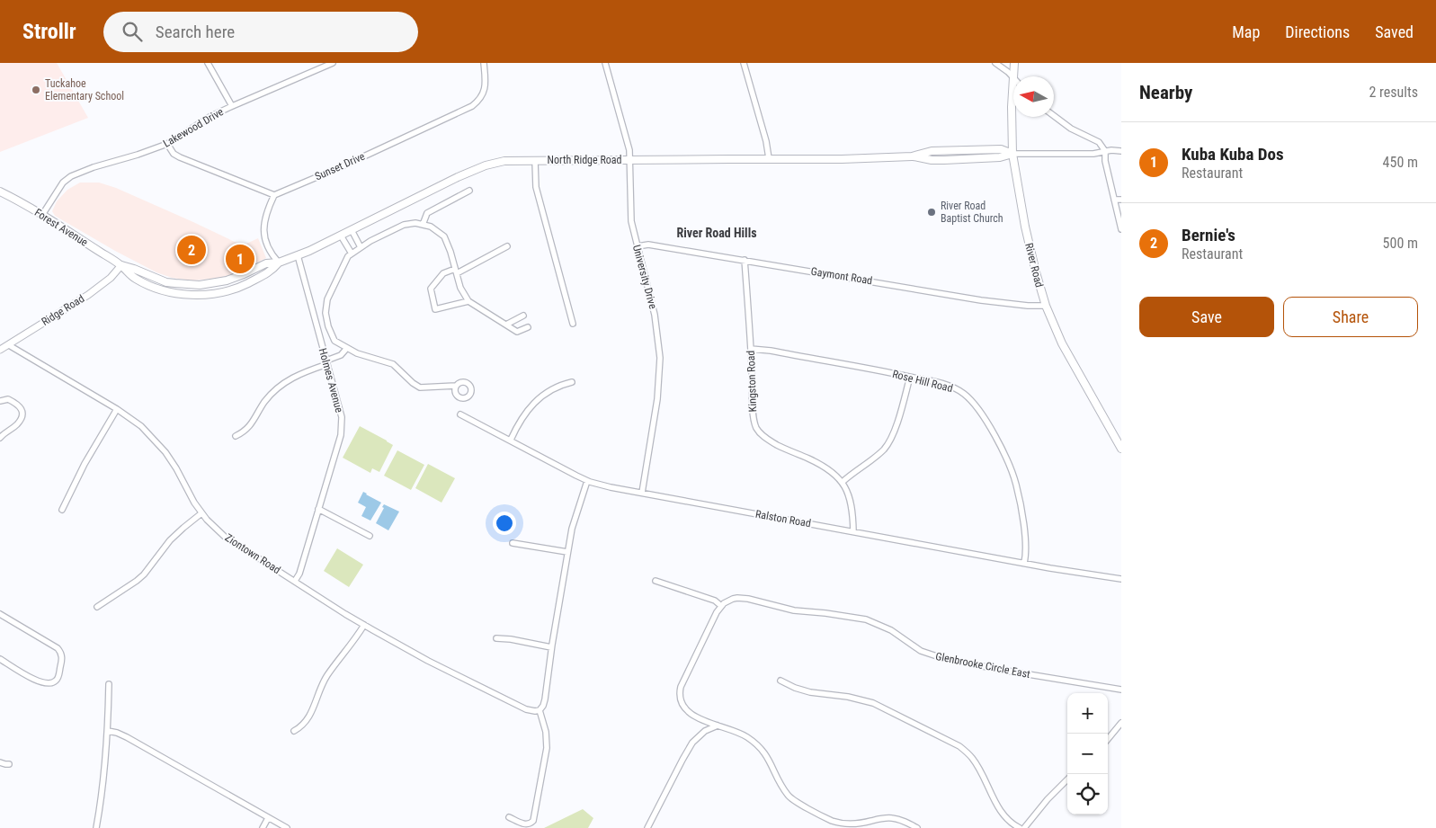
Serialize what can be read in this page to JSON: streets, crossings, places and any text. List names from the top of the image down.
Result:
{
  "streets": {
    "main road": ["North Ridge Road", "Forest Avenue", "River Road"],
    "street": [
      "Lakewood Drive",
      "Sunset Drive",
      "Gaymont Road",
      "University Drive",
      "Ridge Road",
      "Holmes Avenue",
      "Kingston Road",
      "Rose Hill Road",
      "Ralston Road",
      "Ziontown Road",
      "Glenbrooke Circle East"
    ]
  },
  "crossings": [
    ["Lakewood Drive", "Forest Avenue"],
    ["North Ridge Road", "Forest Avenue"],
    ["North Ridge Road", "River Road"],
    ["North Ridge Road", "University Drive"],
    ["North Ridge Road", "Ridge Road"],
    ["North Ridge Road", "Holmes Avenue"],
    ["Forest Avenue", "Ridge Road"],
    ["River Road", "Gaymont Road"],
    ["Gaymont Road", "University Drive"],
    ["Gaymont Road", "Kingston Road"],
    ["University Drive", "Ralston Road"],
    ["Ridge Road", "Ziontown Road"],
    ["Holmes Avenue", "Ziontown Road"],
    ["Kingston Road", "Rose Hill Road"],
    ["Rose Hill Road", "Ralston Road"]
  ],
  "districts": ["River Road Hills"],
  "places": ["Tuckahoe Elementary School", "River Road Baptist Church"],
  "north": "left",
  "page": {
    "header": "Strollr",
    "search": "Search here",
    "nav": ["Map", "Directions", "Saved"],
    "heading": ["Nearby", "2 results"],
    "list": [
      {
        "mark": "1",
        "name": "Kuba Kuba Dos",
        "note": "Restaurant",
        "value": "450 m"
      },
      {
        "mark": "2",
        "name": "Bernie's",
        "note": "Restaurant",
        "value": "500 m"
      }
    ],
    "pins": ["2", "1"],
    "buttons": ["Save", "Share"],
    "map_buttons": ["+", "−"]
  }
}
